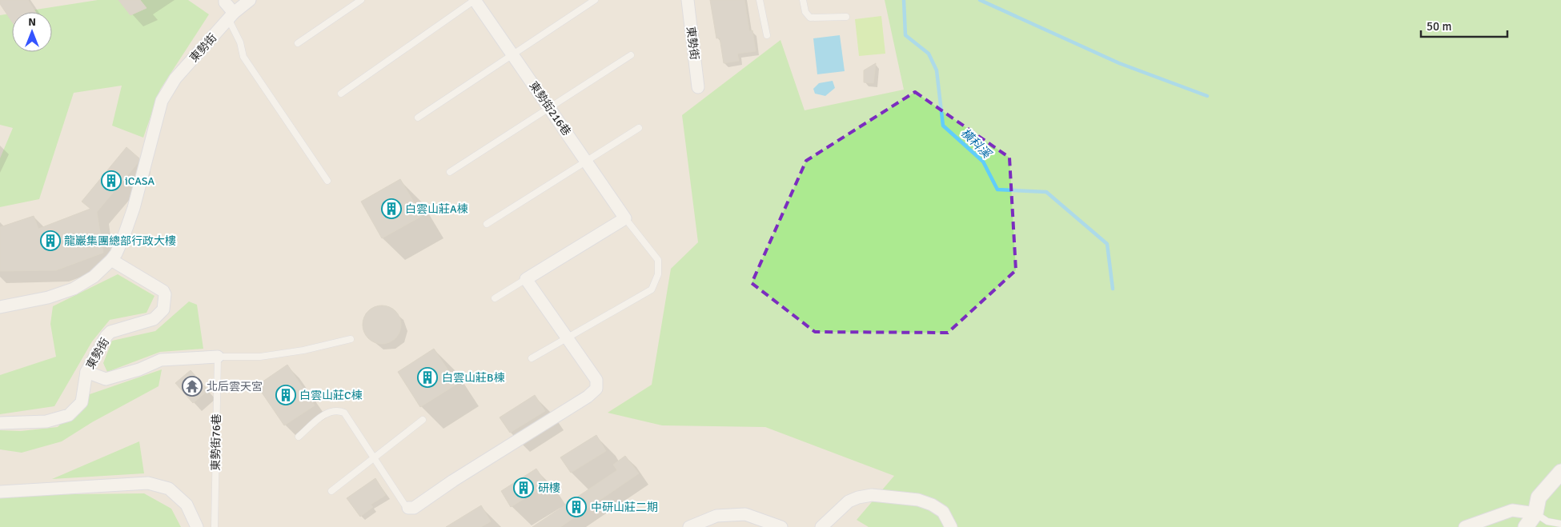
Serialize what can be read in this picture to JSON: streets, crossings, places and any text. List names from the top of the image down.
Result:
{
  "streets": {
    "street": ["東勢街", "東勢街216巷"],
    "lane": ["東勢街76巷"]
  },
  "water": ["橫科溪"],
  "places": {
    "building": [
      "iCASA",
      "白雲山莊A棟",
      "龍巖集團總部行政大樓",
      "白雲山莊B棟",
      "白雲山莊C棟",
      "研樓",
      "中研山莊二期"
    ],
    "temple": ["北后雲天宮"]
  },
  "scale_bar": "50 m",
  "north": "top"
}
